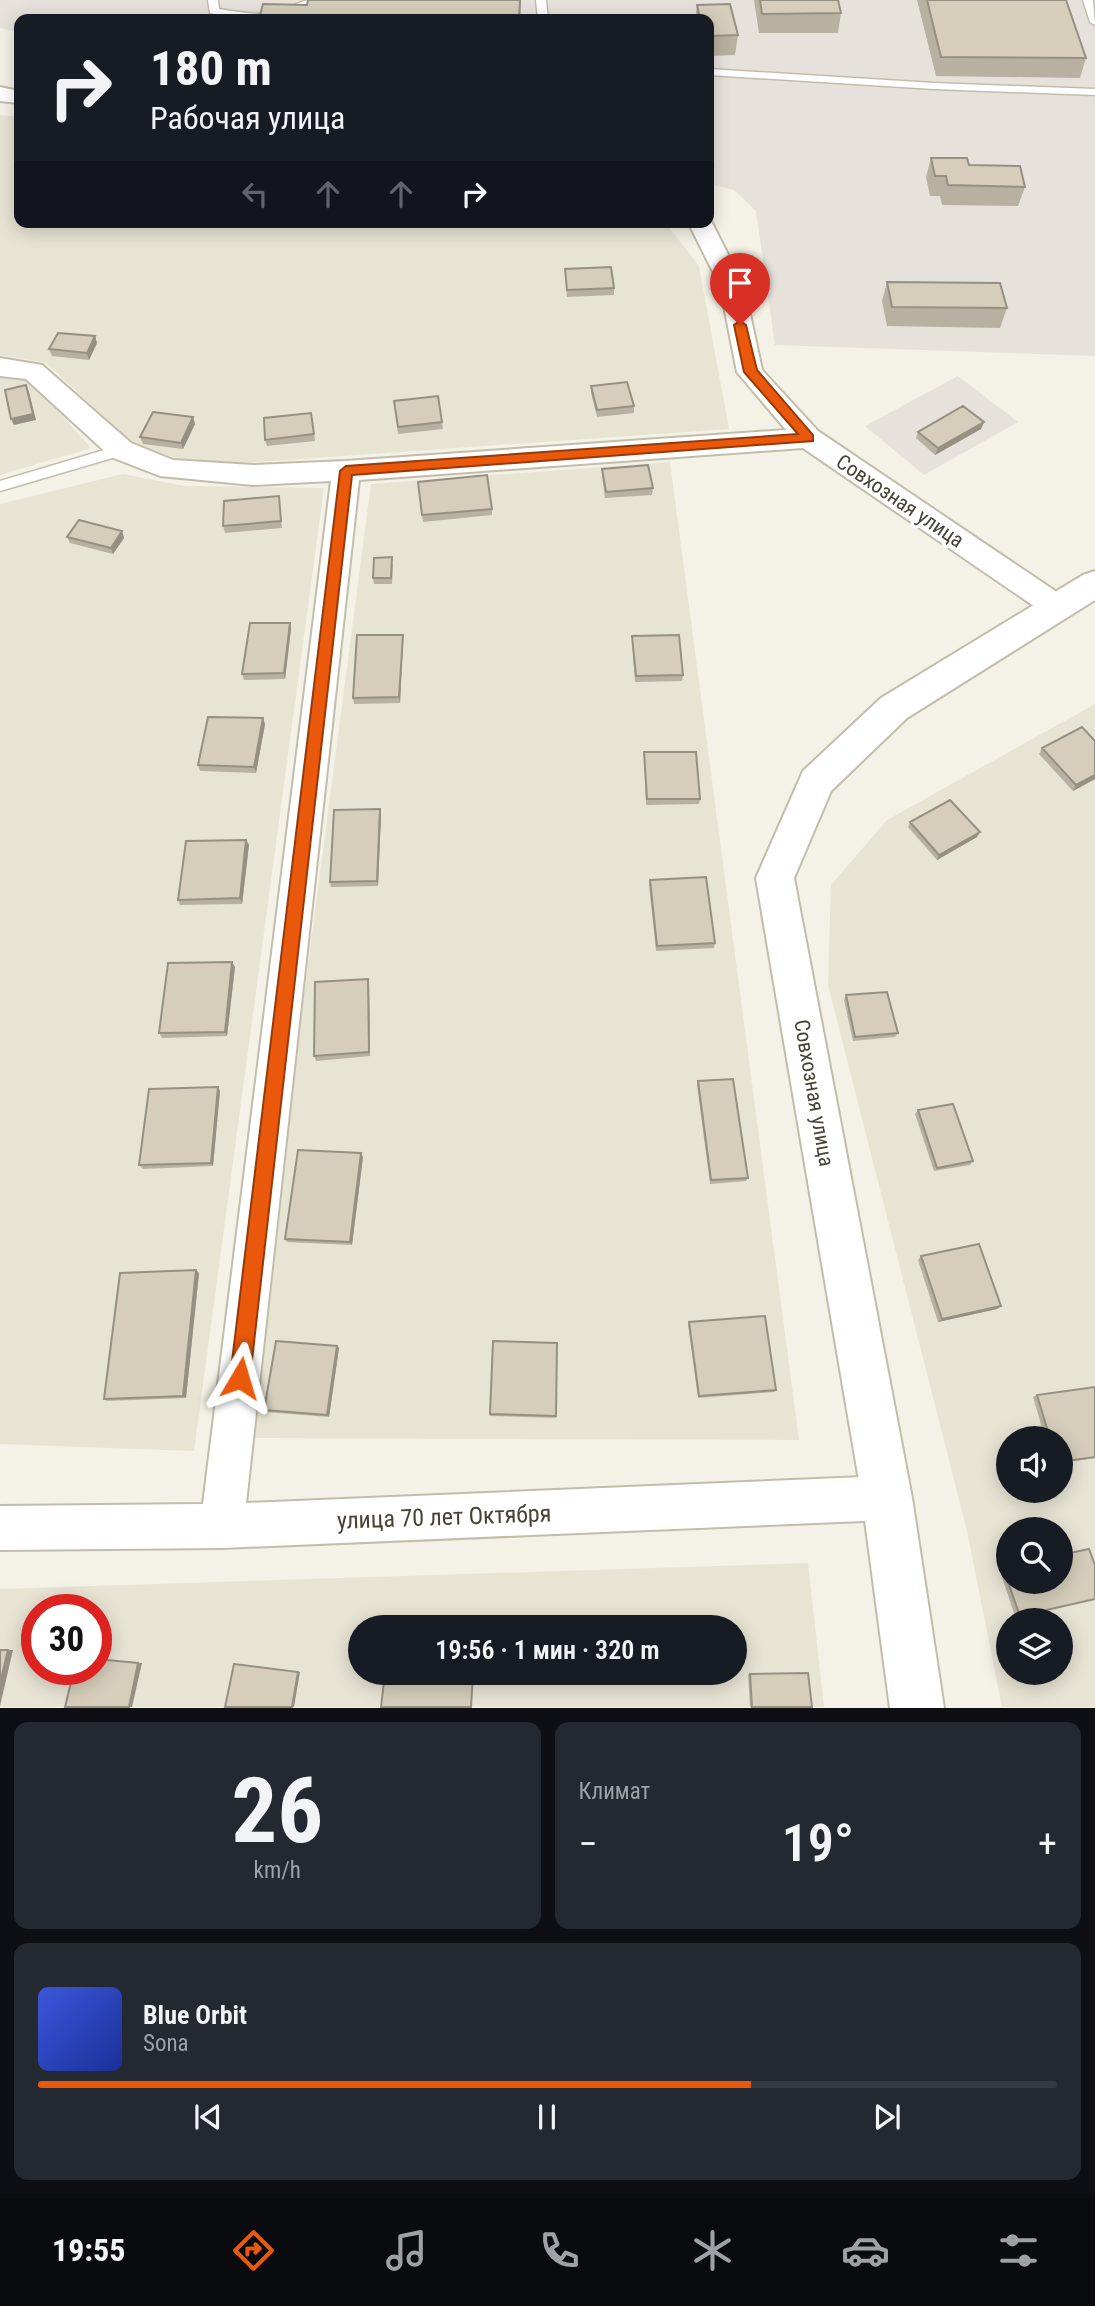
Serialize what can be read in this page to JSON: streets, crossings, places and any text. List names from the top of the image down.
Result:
{
  "streets": {
    "street": ["Совхозная улица", "улица 70 лет Октября"]
  },
  "crossings": [
    ["Совхозная улица", "улица 70 лет Октября"]
  ],
  "page": {
    "turn": ["180 m", "Рабочая улица"],
    "limit": "30",
    "trip": "19:56 · 1 мин · 320 m",
    "tile": [
      ["26", "km/h"],
      "Климат"
    ],
    "heat": ["−", "19°", "+"],
    "song": ["Blue Orbit", "Sona"],
    "tabs": "19:55"
  }
}
